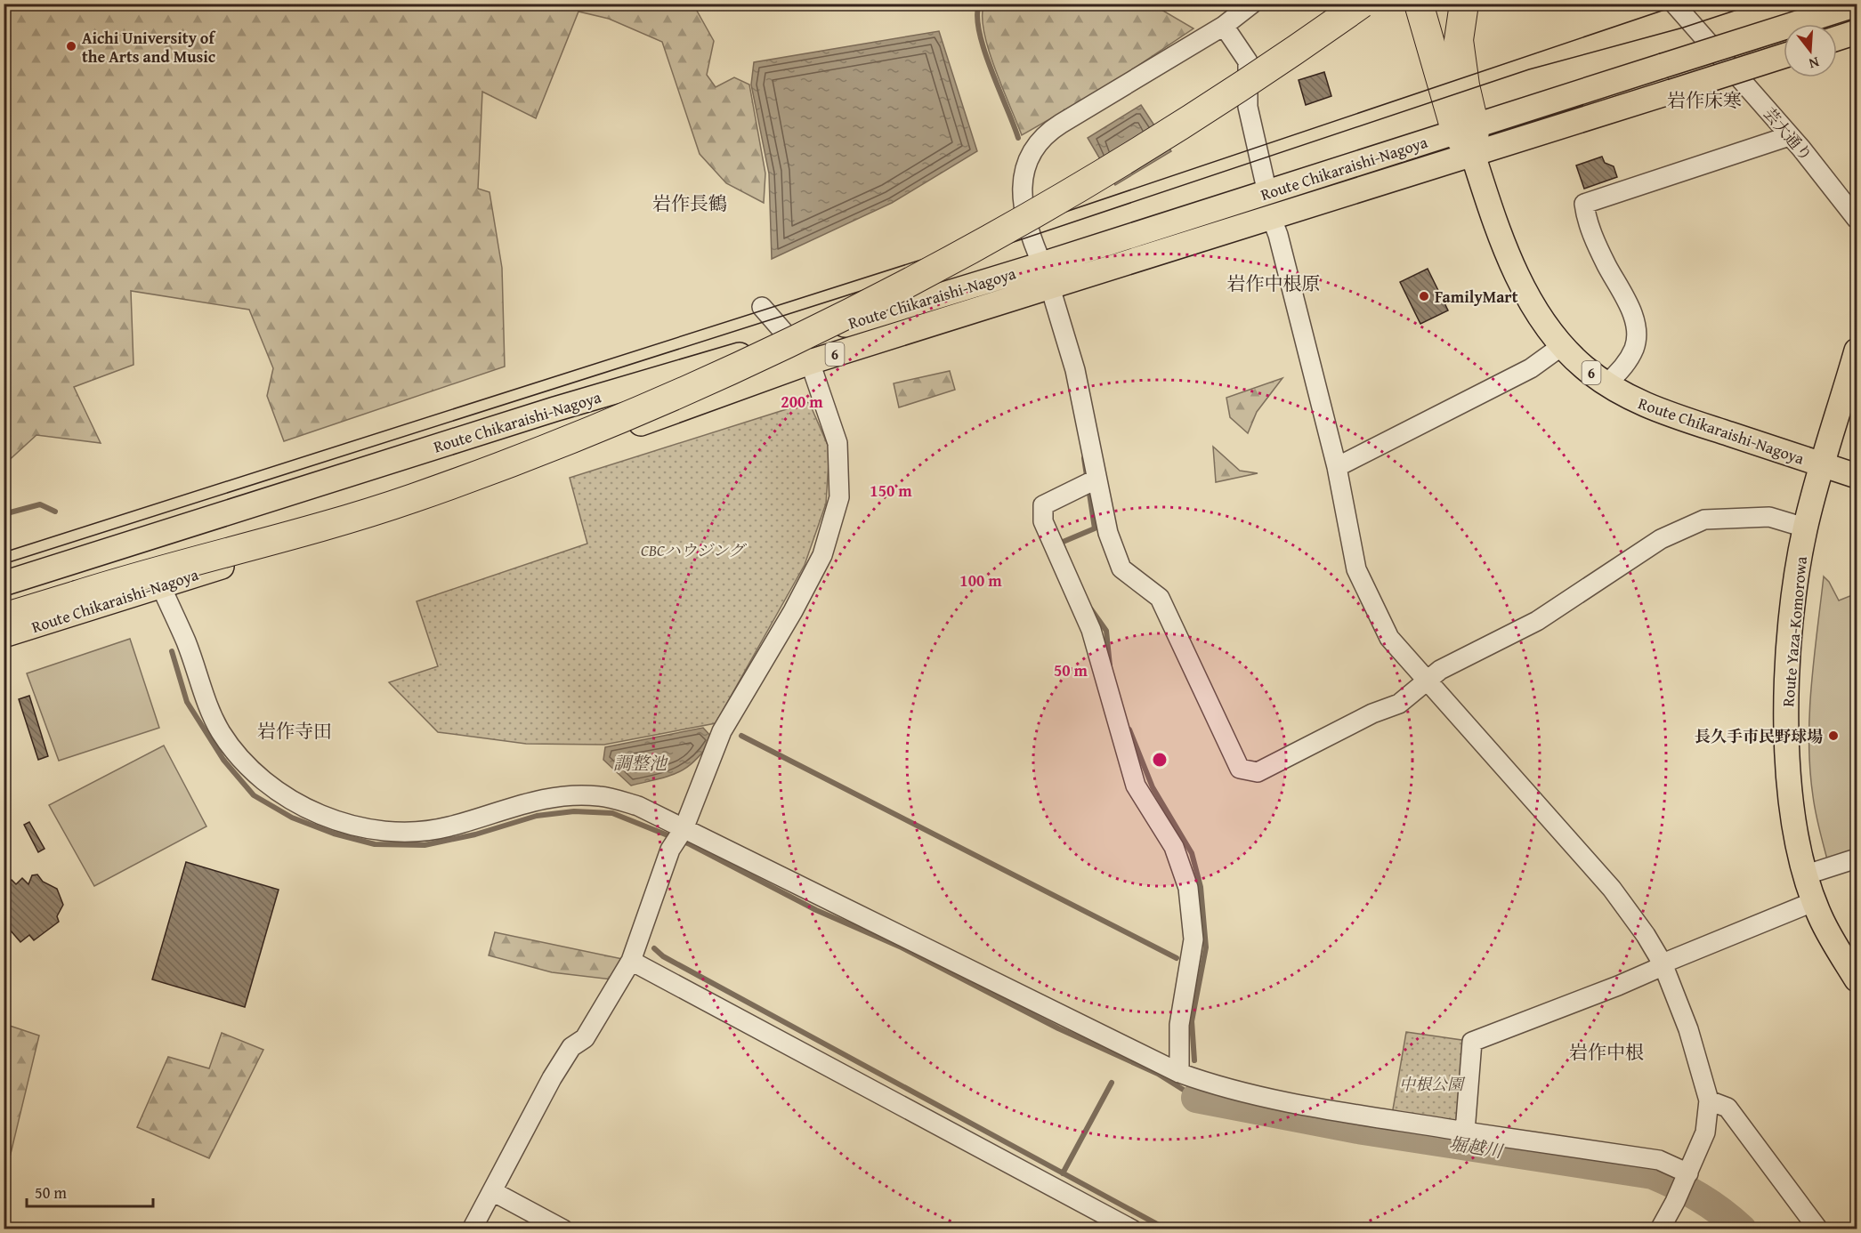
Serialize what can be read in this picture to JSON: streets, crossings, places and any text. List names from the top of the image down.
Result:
{
  "streets": {
    "main road": ["Route Chikaraishi-Nagoya", "6", "Route Yaza-Komorowa"],
    "street": ["芸大通り"]
  },
  "crossings": [
    ["Route Chikaraishi-Nagoya", "Route Yaza-Komorowa"]
  ],
  "districts": [
    "岩作床寒",
    "岩作長鶴",
    "岩作中根原",
    "岩作寺田",
    "岩作中根"
  ],
  "water": ["調整池", "堀越川"],
  "parks": ["CBCハウジング", "中根公園"],
  "places": ["Aichi University of the Arts and Music", "FamilyMart", "長久手市民野球場"],
  "scale_bar": "50 m",
  "north": "bottom",
  "rings": [
    "200 m",
    "150 m",
    "100 m",
    "50 m"
  ]
}
